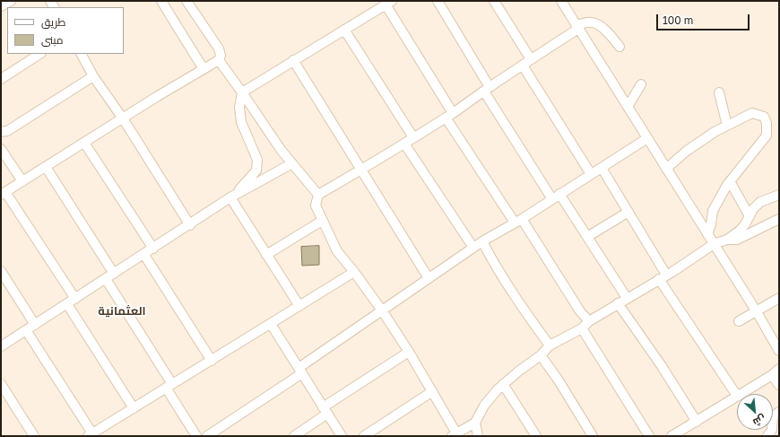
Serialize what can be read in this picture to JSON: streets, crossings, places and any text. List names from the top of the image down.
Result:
{
  "districts": ["العثمانية"],
  "legend": ["طريق", "مبنى"],
  "scale_bar": "100 m",
  "north": "bottom right"
}
